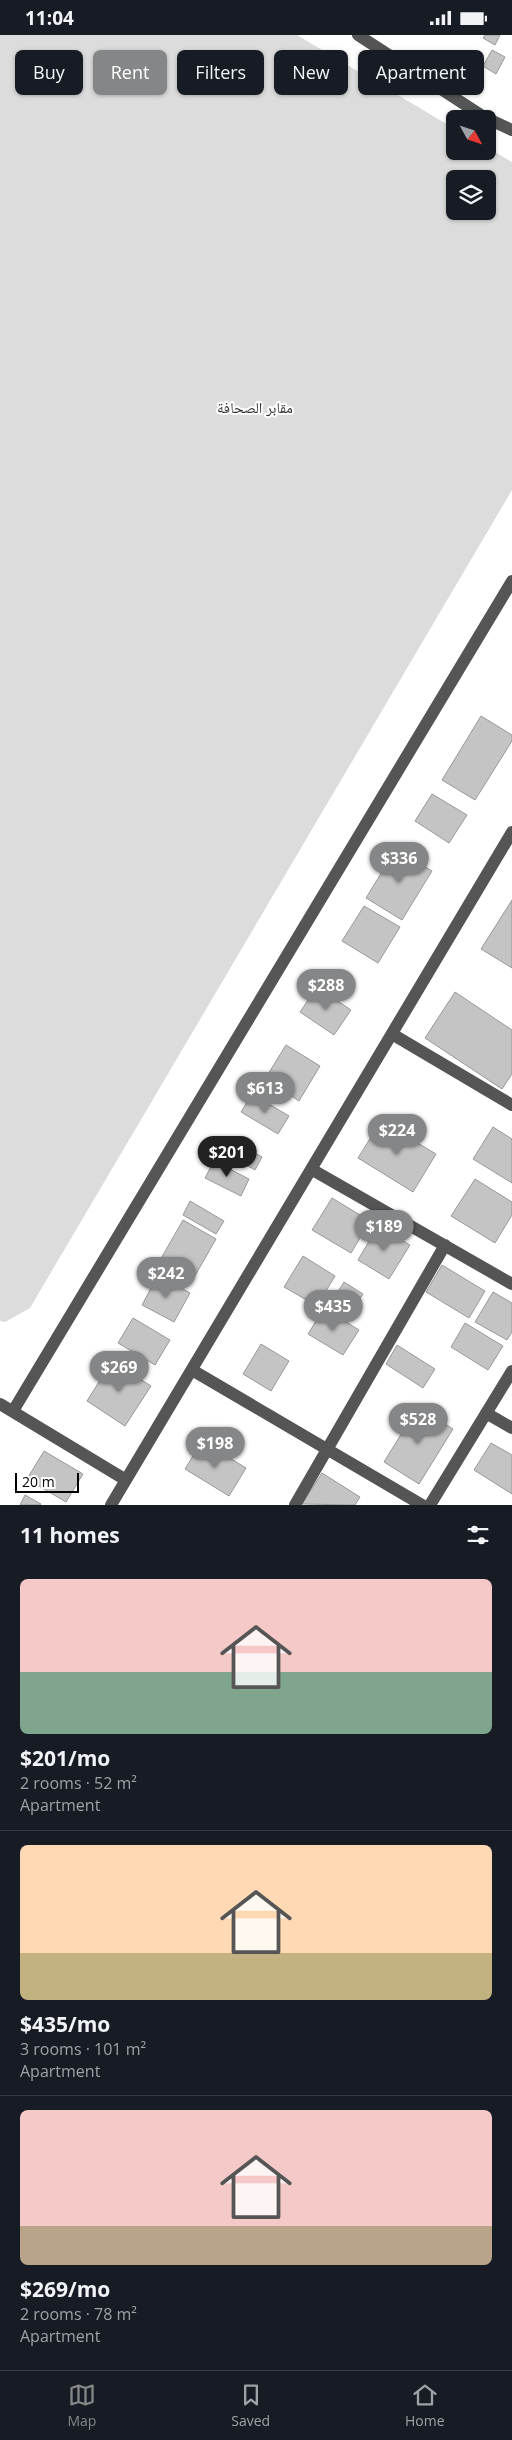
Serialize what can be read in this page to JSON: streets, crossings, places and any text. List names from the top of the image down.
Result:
{
  "parks": ["مقابر الصحافة"],
  "scale_bar": "20 m",
  "north": "bottom right",
  "page": {
    "status": "11:04",
    "chip": [
      "Buy",
      "Rent",
      "Filters",
      "New",
      "Apartment"
    ],
    "price": [
      "$336",
      "$288",
      "$613",
      "$224",
      "$201",
      "$189",
      "$242",
      "$435",
      "$269",
      "$528",
      "$198"
    ],
    "scale": "20 m",
    "heading": "11 homes",
    "list": [
      {
        "name": "$201/mo",
        "note": "2 rooms · 52 m² · Apartment"
      },
      {
        "name": "$435/mo",
        "note": "3 rooms · 101 m² · Apartment"
      },
      {
        "name": "$269/mo",
        "note": "2 rooms · 78 m² · Apartment"
      }
    ],
    "tabs": ["Map", "Saved", "Home"]
  }
}
